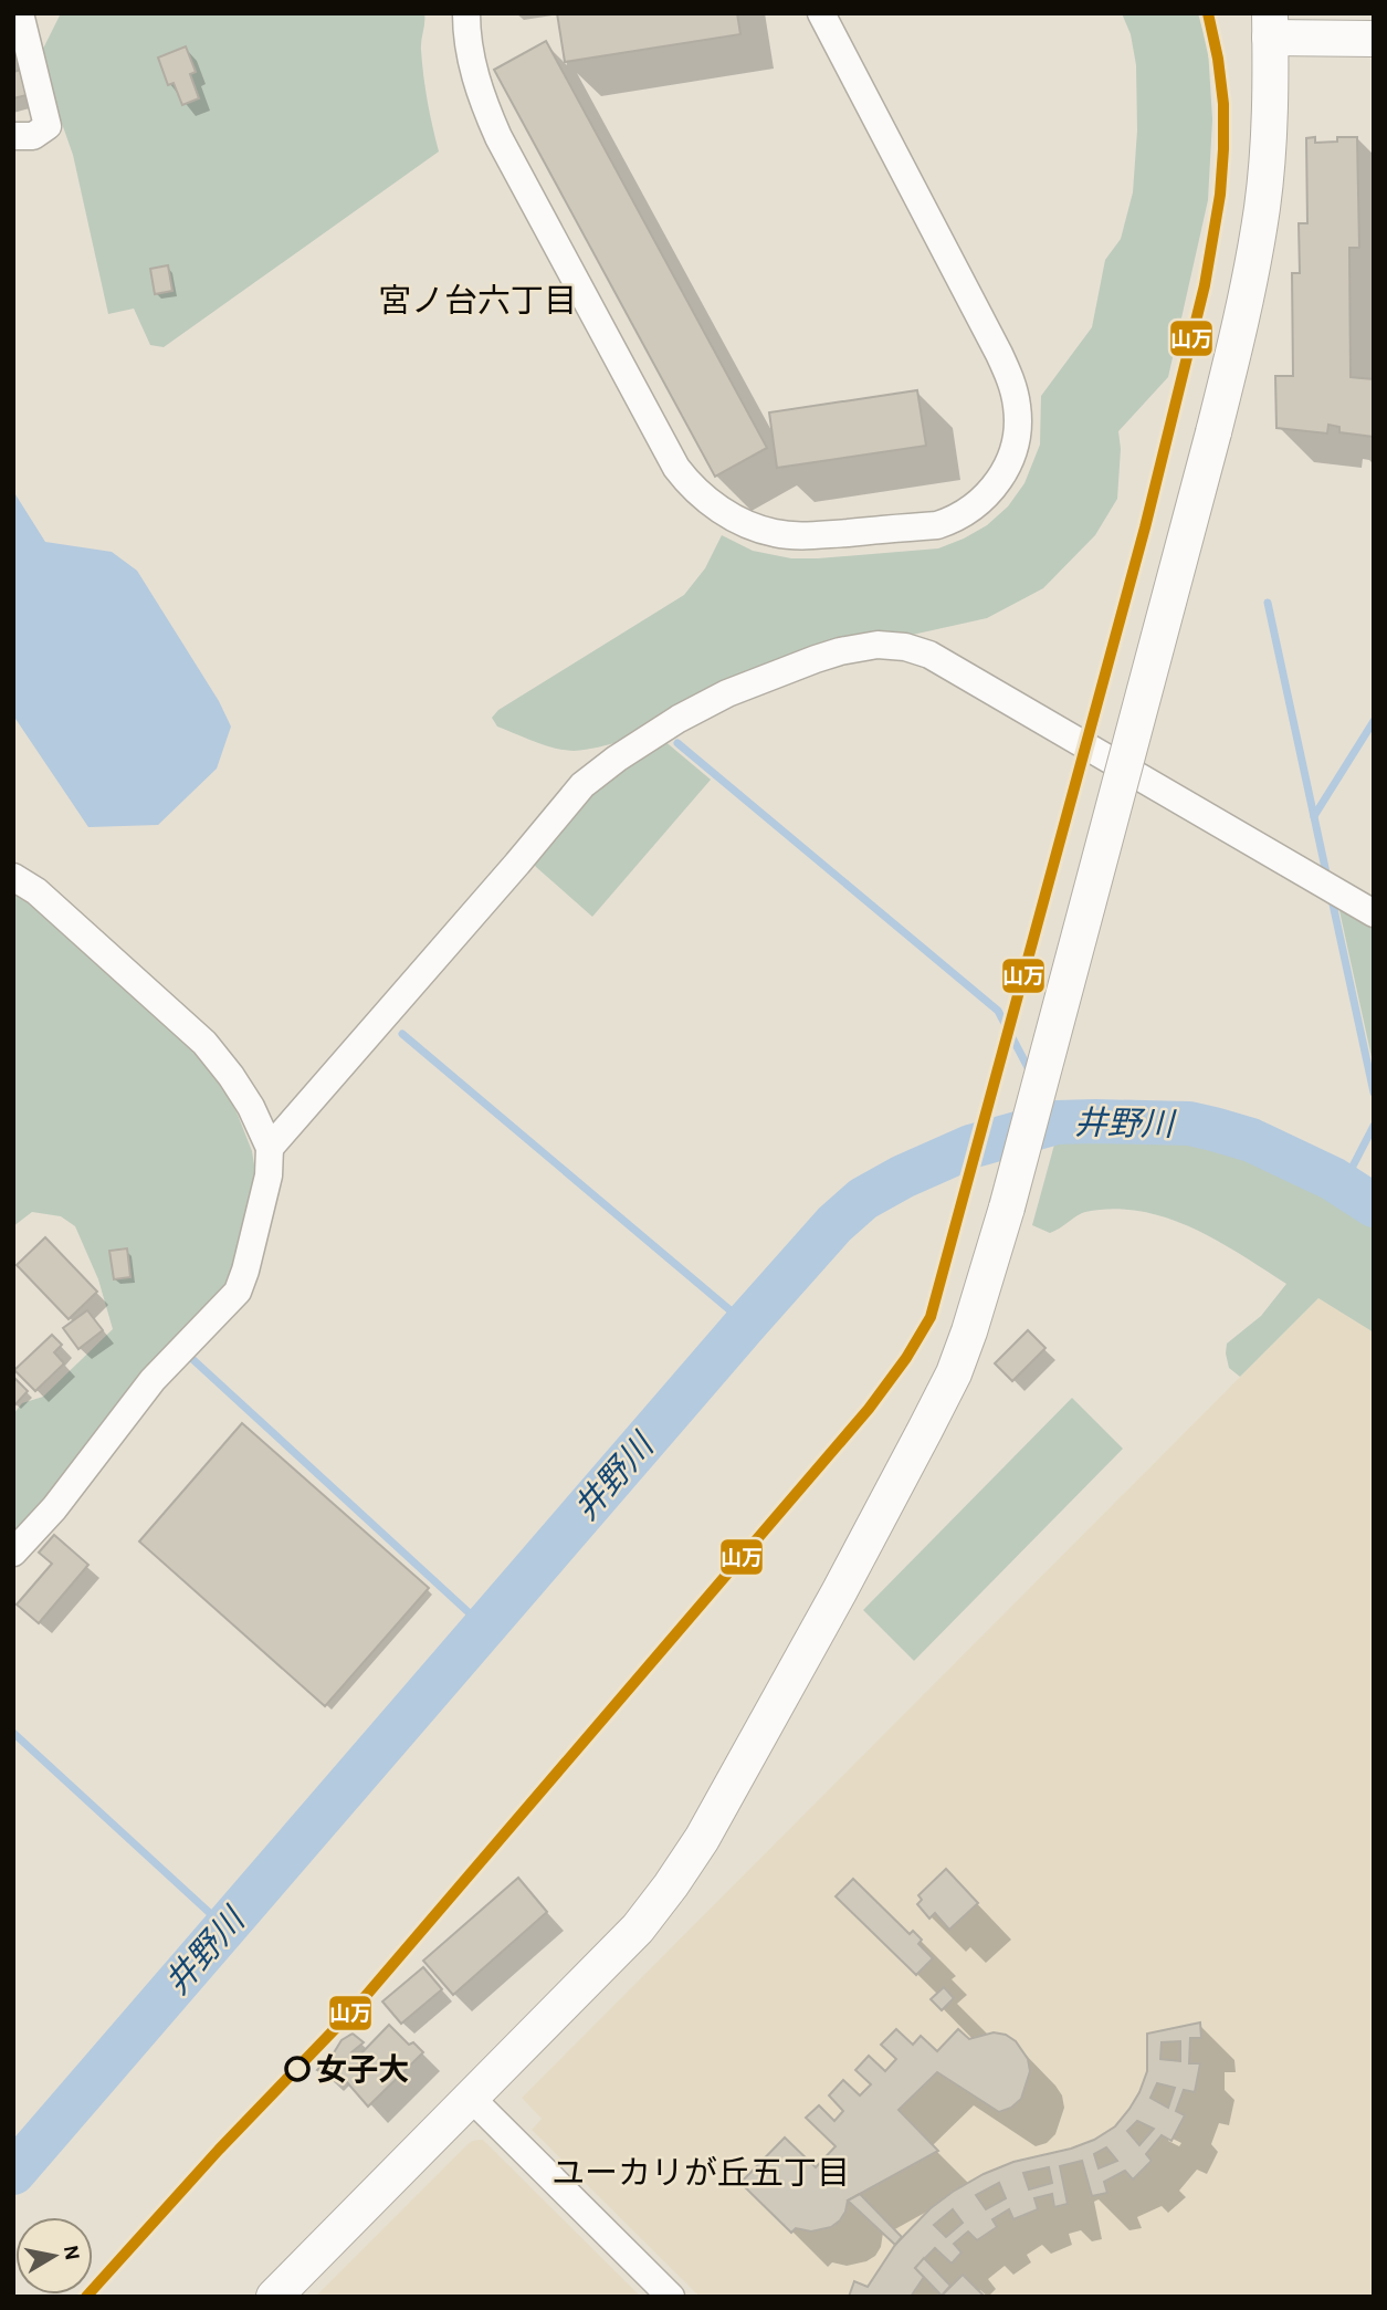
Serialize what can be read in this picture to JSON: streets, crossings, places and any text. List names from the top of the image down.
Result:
{
  "districts": ["宮ノ台六丁目", "ユーカリが丘五丁目"],
  "water": ["井野川"],
  "places": ["女子大"],
  "lines": ["transit line 山万"],
  "north": "right"
}
